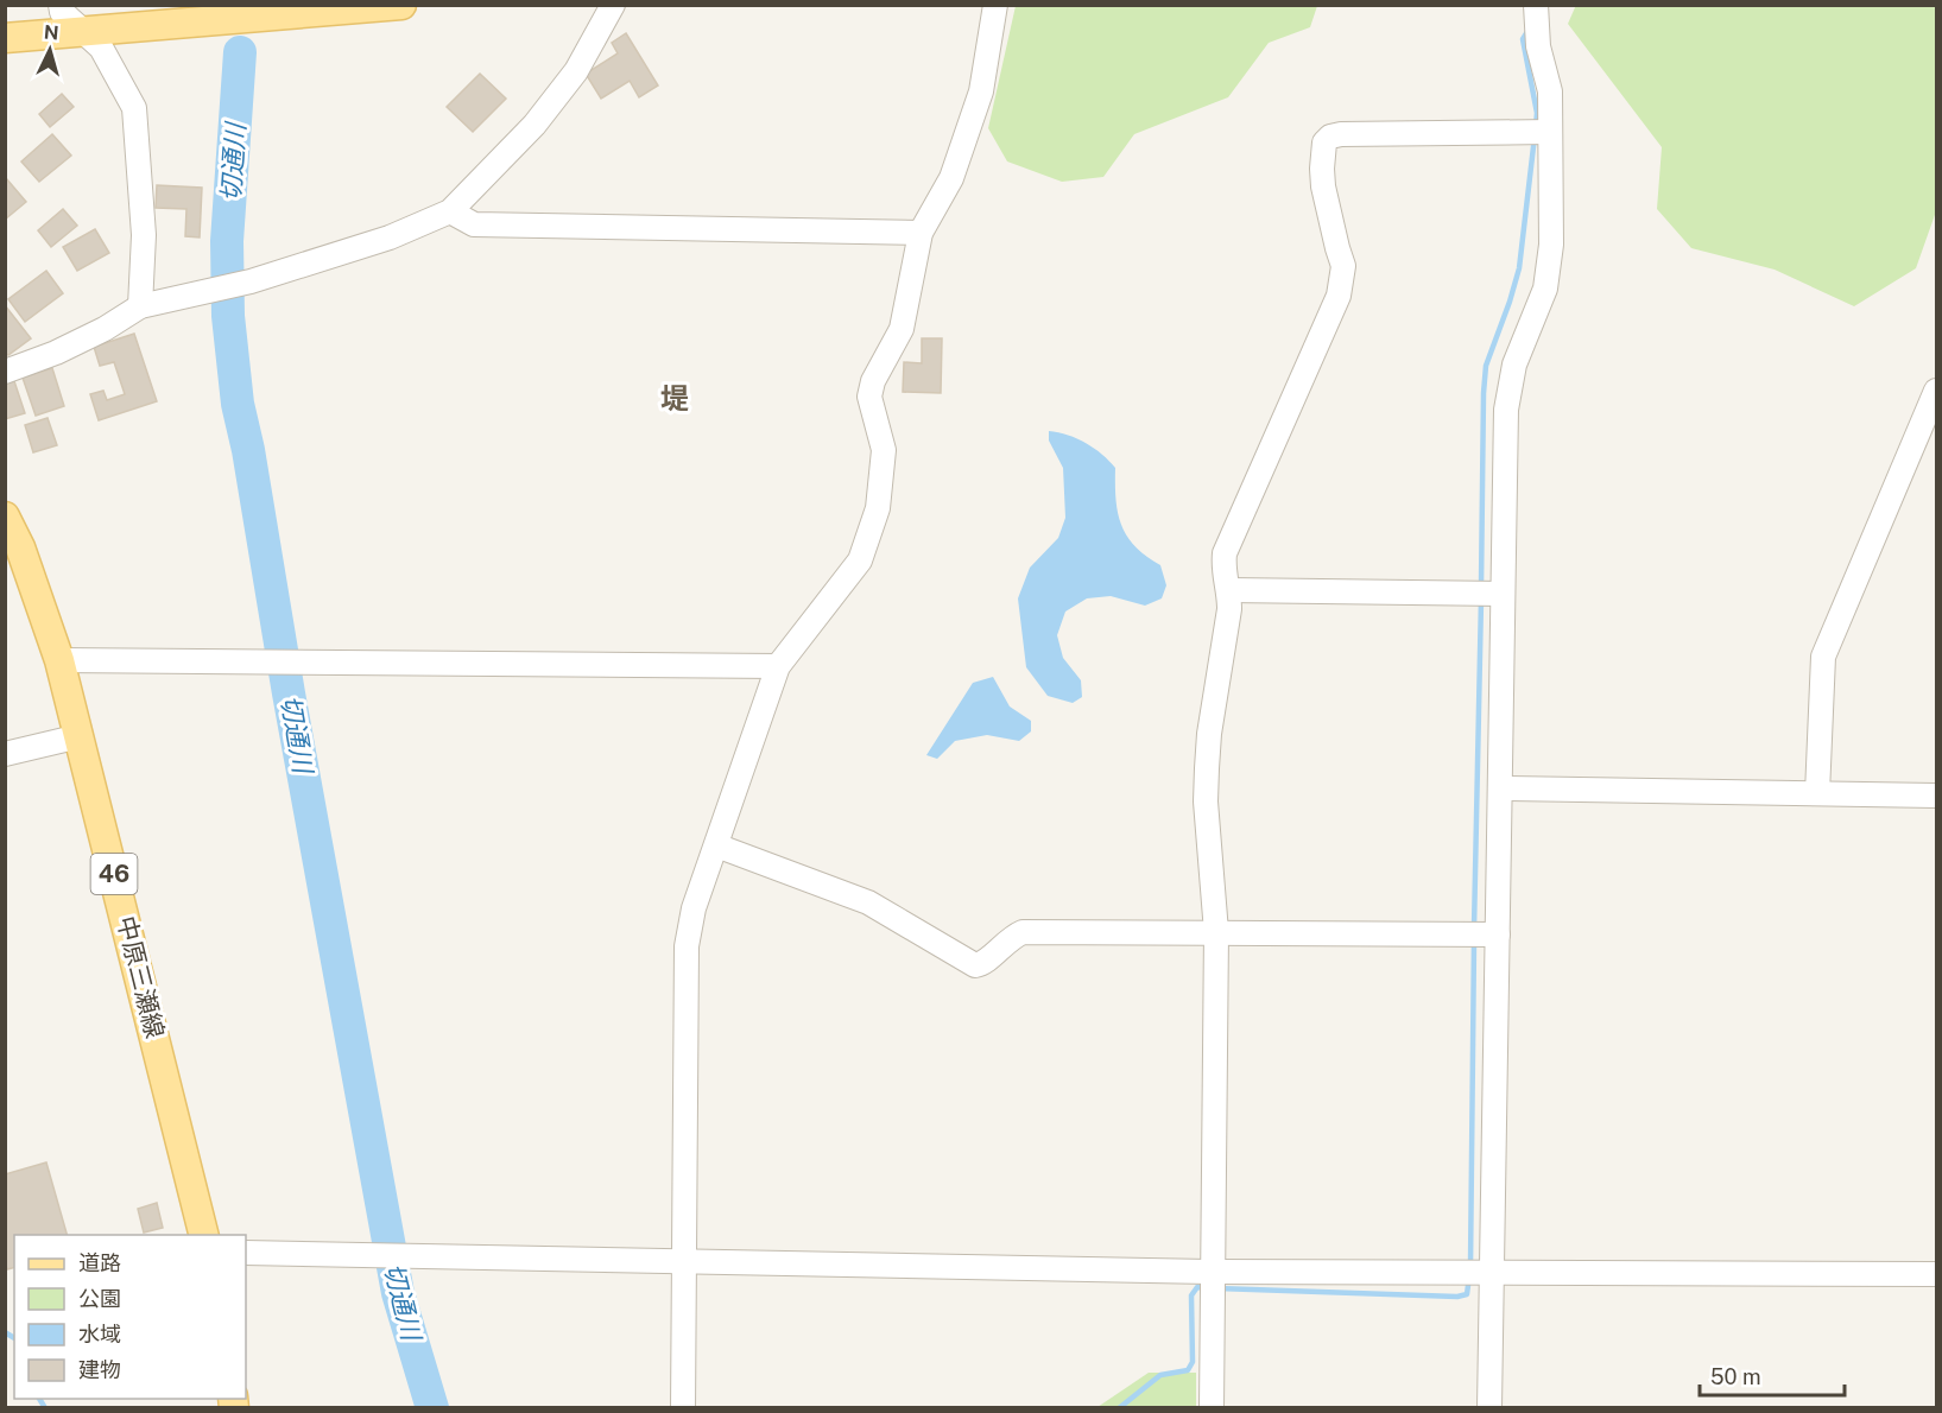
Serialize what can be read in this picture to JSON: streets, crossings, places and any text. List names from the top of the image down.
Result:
{
  "streets": {
    "main road": ["46", "中原三瀬線"]
  },
  "districts": ["堤"],
  "water": ["切通川"],
  "legend": [
    "道路",
    "公園",
    "水域",
    "建物"
  ],
  "scale_bar": "50 m",
  "north": "top"
}
